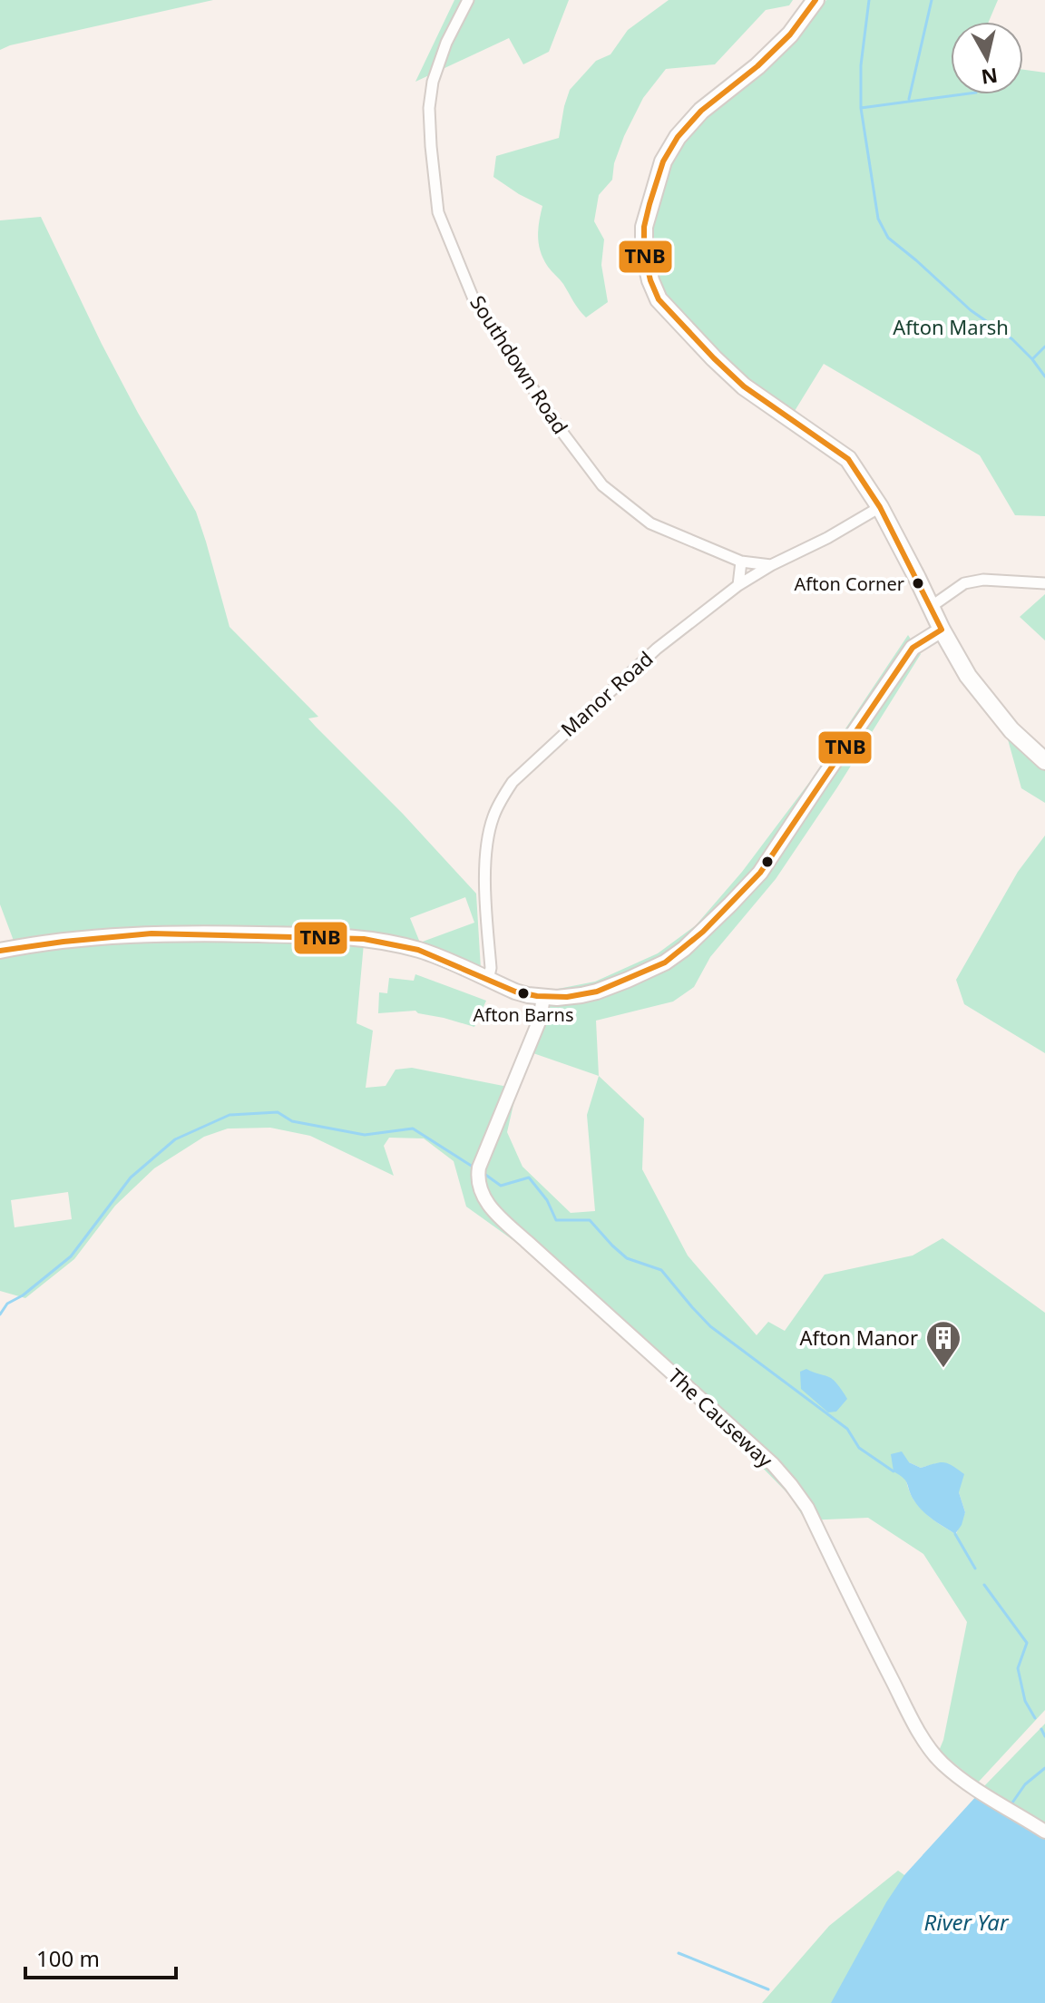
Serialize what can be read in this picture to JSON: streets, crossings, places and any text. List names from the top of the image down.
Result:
{
  "streets": {
    "street": ["Southdown Road", "Manor Road", "The Causeway"]
  },
  "crossings": [
    ["Southdown Road", "Manor Road"]
  ],
  "water": ["River Yar"],
  "parks": ["Afton Marsh"],
  "places": {
    "other": ["Afton Corner", "Afton Barns"],
    "building": ["Afton Manor"]
  },
  "lines": ["transit line TNB"],
  "scale_bar": "100 m",
  "north": "bottom"
}
